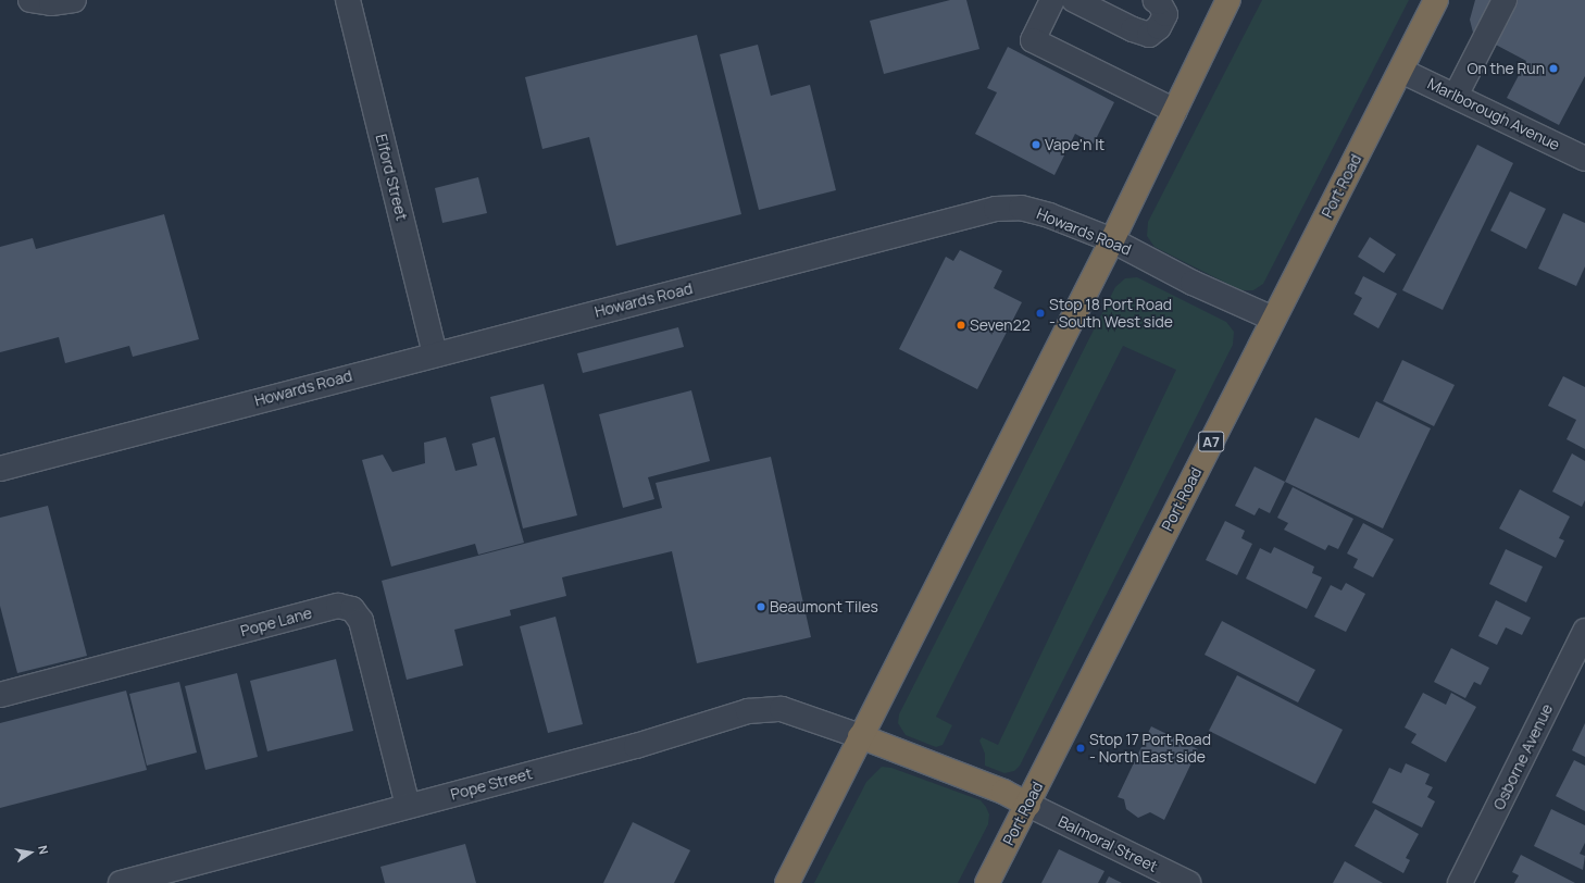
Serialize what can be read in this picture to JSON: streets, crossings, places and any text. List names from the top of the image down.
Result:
{
  "streets": {
    "highway": ["Port Road", "A7"],
    "street": [
      "Marlborough Avenue",
      "Elford Street",
      "Howards Road",
      "Pope Lane",
      "Osborne Avenue",
      "Pope Street",
      "Balmoral Street"
    ]
  },
  "crossings": [
    ["Marlborough Avenue", "Port Road"],
    ["Elford Street", "Howards Road"],
    ["Port Road", "Howards Road"],
    ["Port Road", "Balmoral Street"],
    ["Pope Lane", "Pope Street"]
  ],
  "places": [
    "On the Run",
    "Vape'n It",
    "Stop 18 Port Road - South West side",
    "Seven22",
    "Beaumont Tiles",
    "Stop 17 Port Road - North East side"
  ],
  "north": "right"
}
